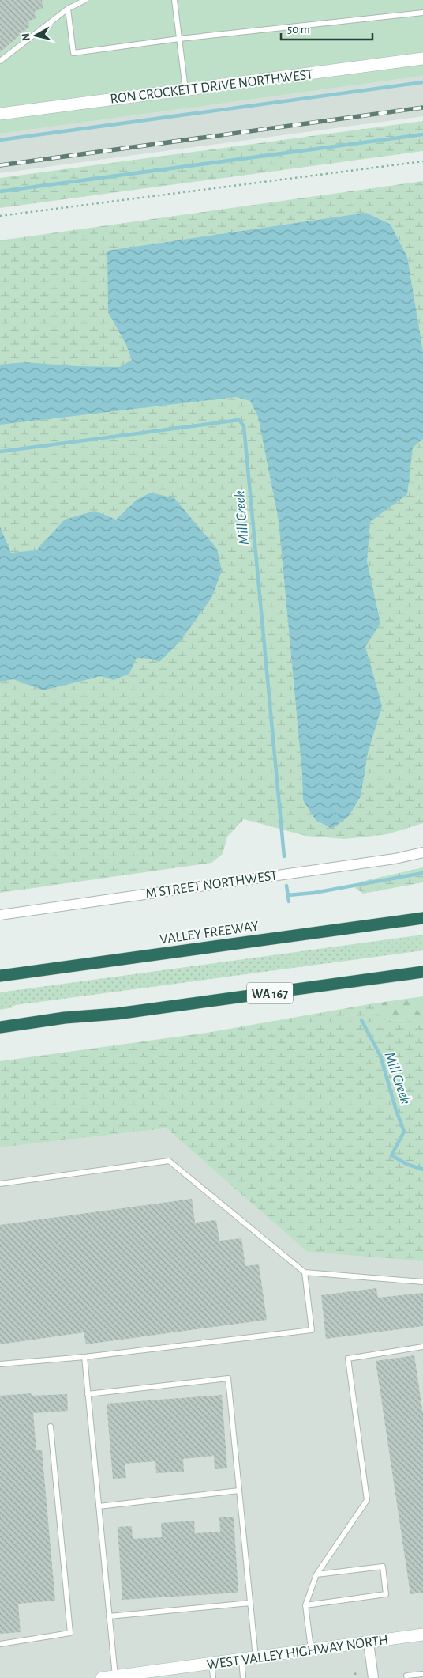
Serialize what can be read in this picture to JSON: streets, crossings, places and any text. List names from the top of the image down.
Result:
{
  "streets": {
    "highway": ["VALLEY FREEWAY", "WA 167"],
    "street": ["RON CROCKETT DRIVE NORTHWEST", "M STREET NORTHWEST", "WEST VALLEY HIGHWAY NORTH"]
  },
  "water": ["Mill Creek"],
  "scale_bar": "50 m",
  "north": "left"
}
